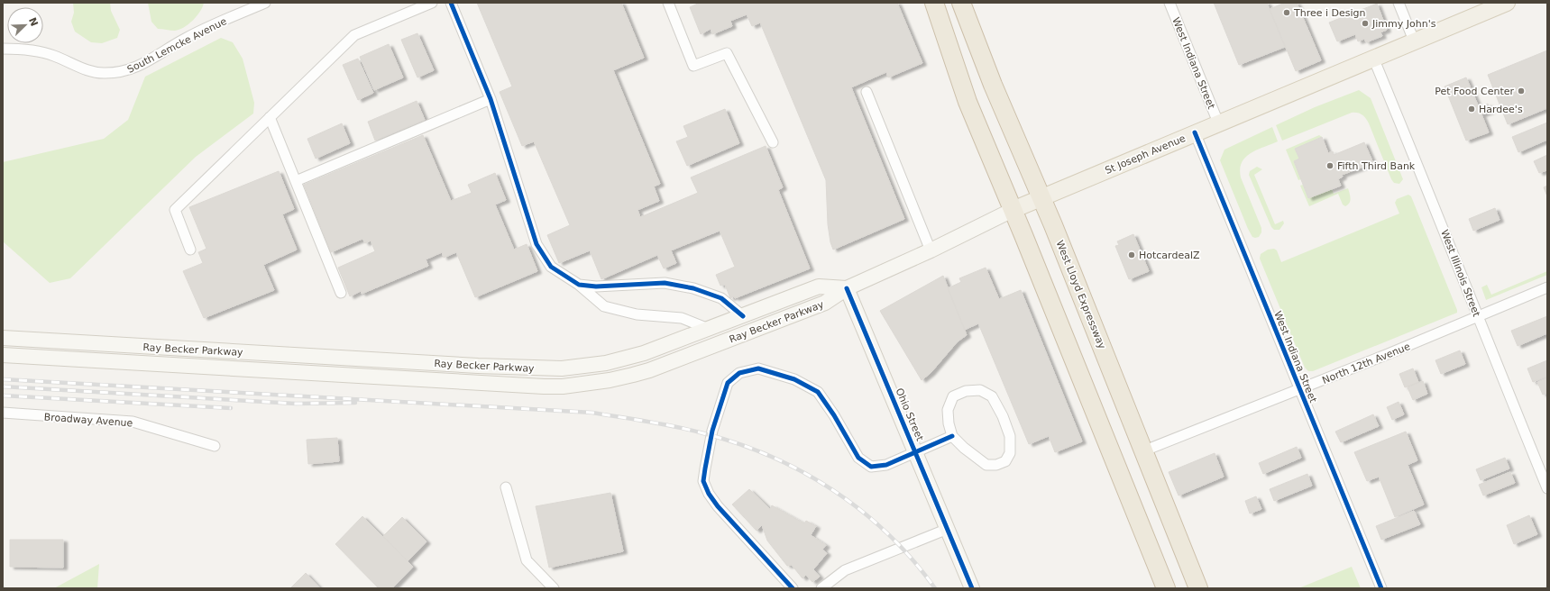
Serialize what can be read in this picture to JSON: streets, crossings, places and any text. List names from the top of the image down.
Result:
{
  "streets": {
    "highway": ["West Lloyd Expressway"],
    "main road": ["St Joseph Avenue", "Ray Becker Parkway", "Ohio Street"],
    "street": [
      "South Lemcke Avenue",
      "West Indiana Street",
      "West Illinois Street",
      "North 12th Avenue",
      "Broadway Avenue"
    ]
  },
  "crossings": [
    ["West Indiana Street", "St Joseph Avenue"],
    ["West Indiana Street", "North 12th Avenue"],
    ["St Joseph Avenue", "West Illinois Street"],
    ["St Joseph Avenue", "West Lloyd Expressway"],
    ["St Joseph Avenue", "Ray Becker Parkway"],
    ["St Joseph Avenue", "Ohio Street"],
    ["West Illinois Street", "North 12th Avenue"],
    ["West Lloyd Expressway", "North 12th Avenue"],
    ["Ray Becker Parkway", "Ohio Street"]
  ],
  "places": [
    "Three i Design",
    "Jimmy John's",
    "Pet Food Center",
    "Hardee's",
    "Fifth Third Bank",
    "HotcardealZ"
  ],
  "north": "top right"
}
